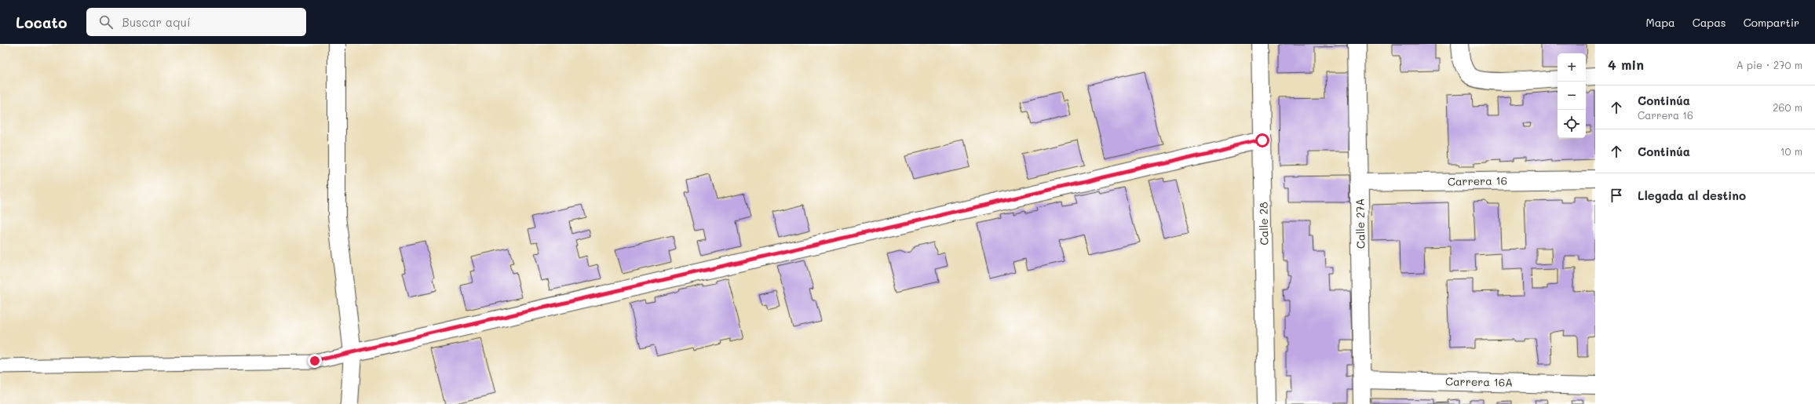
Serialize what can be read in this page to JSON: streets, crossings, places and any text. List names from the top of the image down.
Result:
{
  "streets": {
    "street": [
      "Carrera 16",
      "Calle 28",
      "Calle 27A",
      "Carrera 16A"
    ]
  },
  "crossings": [
    ["Carrera 16", "Calle 27A"],
    ["Calle 27A", "Carrera 16A"]
  ],
  "page": {
    "header": "Locato",
    "search": "Buscar aquí",
    "nav": ["Mapa", "Capas", "Compartir"],
    "heading": ["4 min", "A pie · 270 m"],
    "map_buttons": ["+", "−"],
    "list": [
      ["Continúa", "Carrera 16", "260 m"],
      ["Continúa", "10 m"],
      "Llegada al destino"
    ]
  }
}
